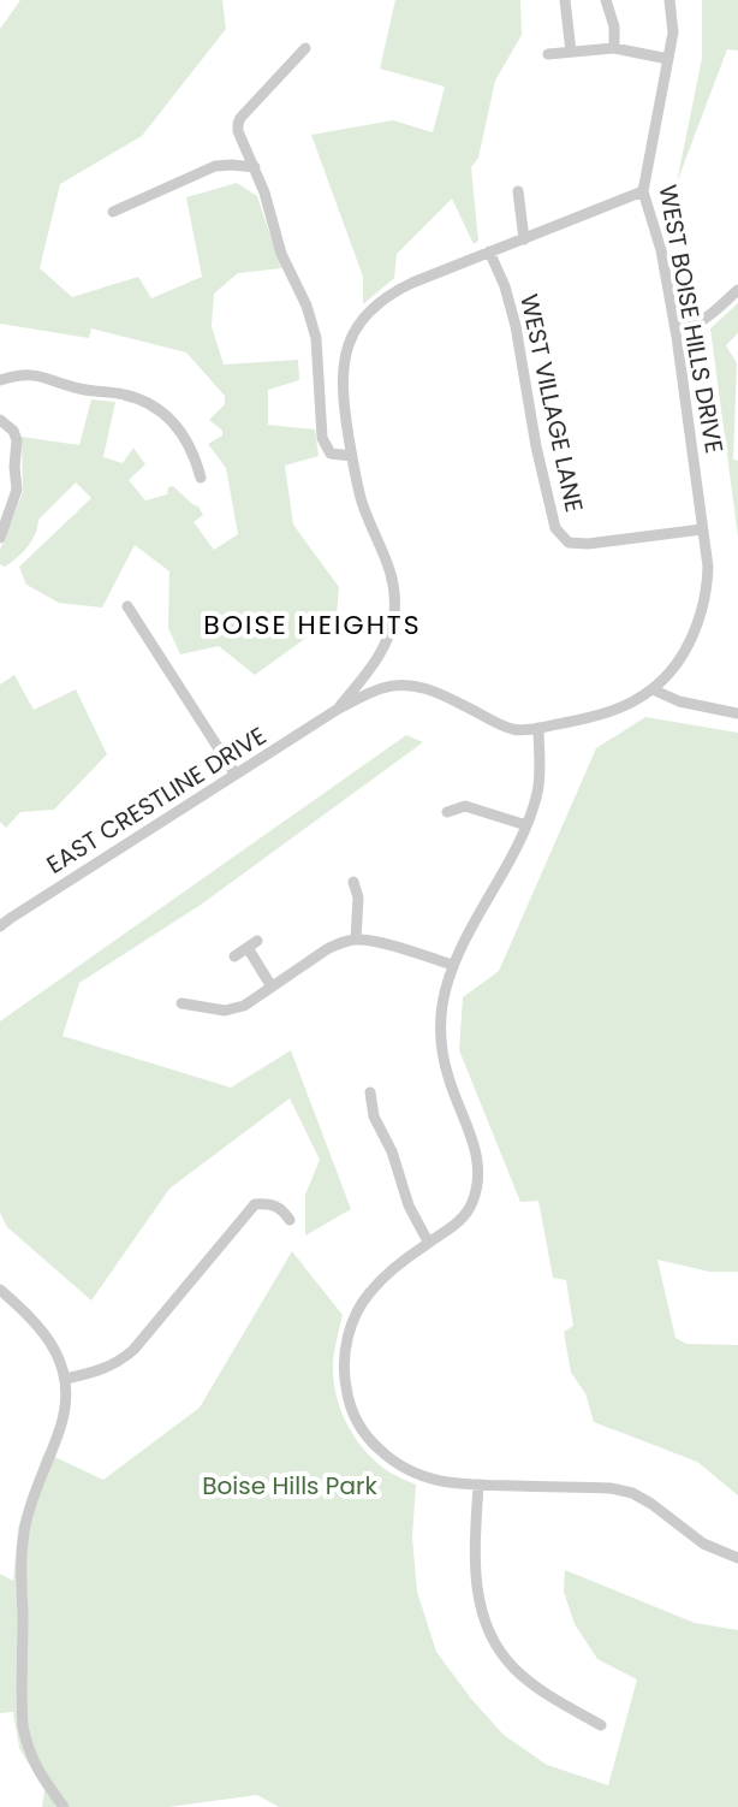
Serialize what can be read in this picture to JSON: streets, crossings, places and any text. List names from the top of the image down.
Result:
{
  "streets": {
    "street": ["WEST BOISE HILLS DRIVE", "WEST VILLAGE LANE", "EAST CRESTLINE DRIVE"]
  },
  "crossings": [
    ["WEST BOISE HILLS DRIVE", "WEST VILLAGE LANE"]
  ],
  "districts": ["BOISE HEIGHTS"],
  "parks": ["Boise Hills Park"]
}
